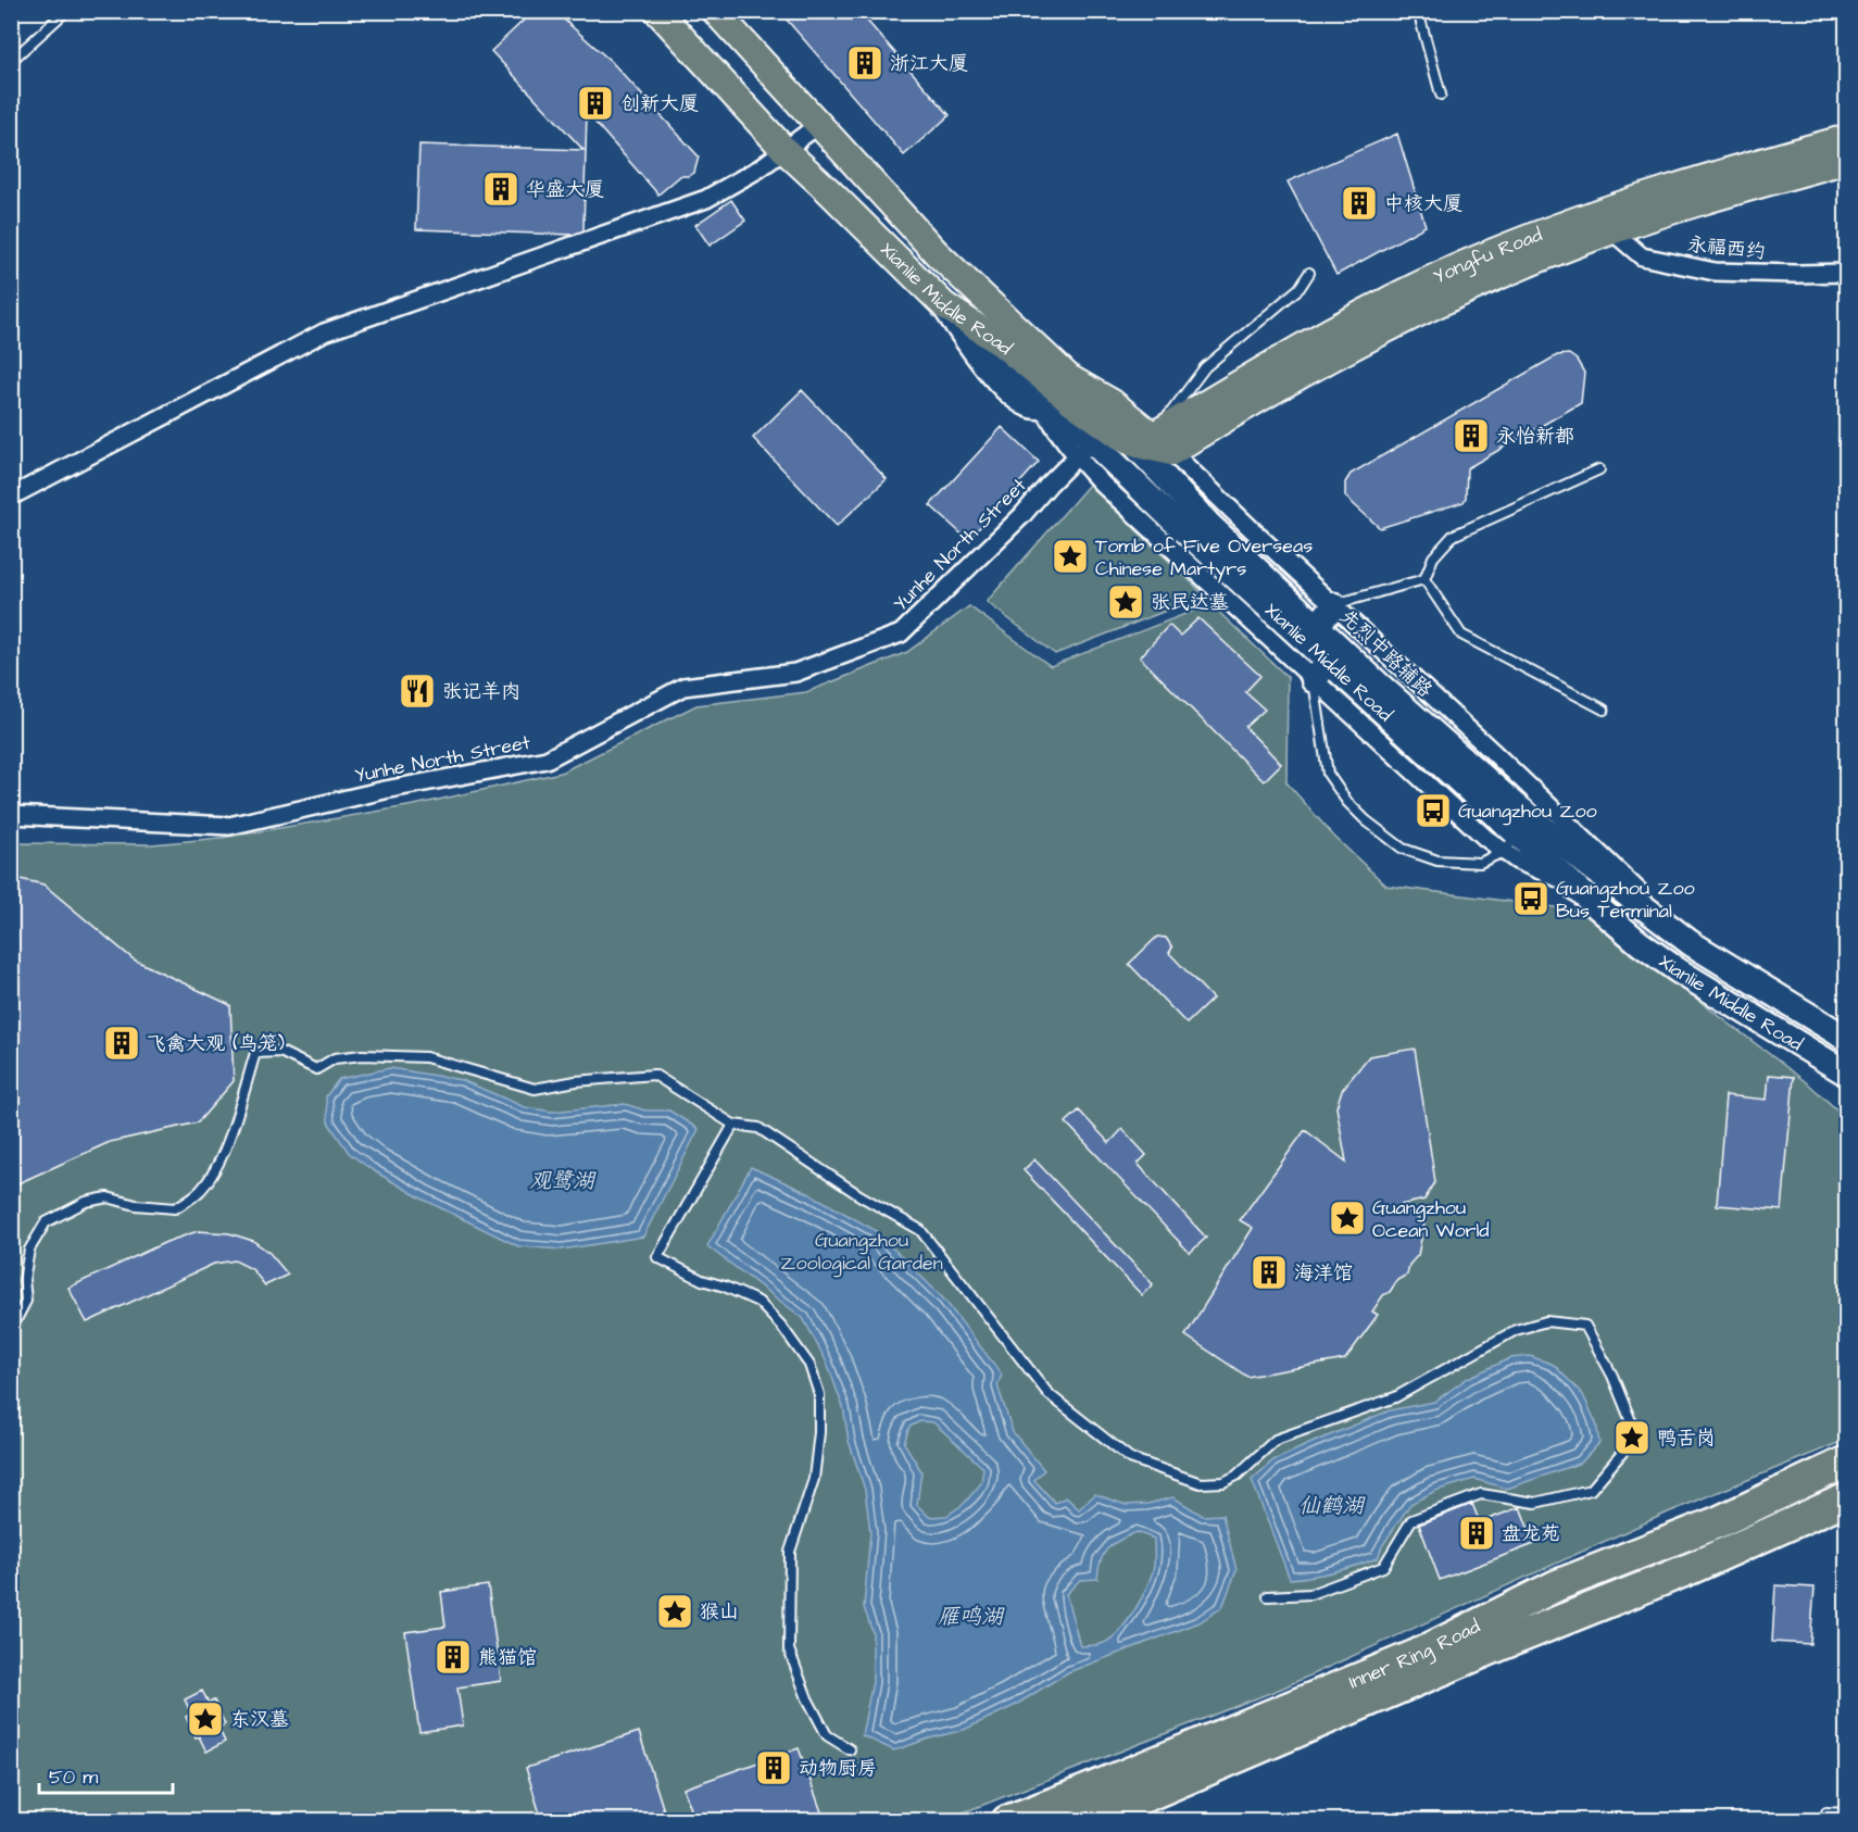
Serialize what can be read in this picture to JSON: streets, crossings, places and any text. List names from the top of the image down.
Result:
{
  "streets": {
    "highway": ["Inner Ring Road"],
    "main road": ["Yongfu Road", "Xianlie Middle Road"],
    "street": ["永福西约", "Yunhe North Street", "先烈中路辅路"]
  },
  "crossings": [
    ["永福西约", "Yongfu Road"],
    ["Yongfu Road", "Xianlie Middle Road"],
    ["Yongfu Road", "先烈中路辅路"],
    ["Xianlie Middle Road", "Yunhe North Street"],
    ["Xianlie Middle Road", "先烈中路辅路"]
  ],
  "water": ["观鹭湖", "仙鹤湖", "雁鸣湖"],
  "parks": ["Guangzhou Zoological Garden"],
  "places": {
    "building": [
      "浙江大厦",
      "创新大厦",
      "华盛大厦",
      "中核大厦",
      "永怡新都",
      "飞禽大观 (鸟笼)",
      "海洋馆",
      "盘龙苑",
      "熊猫馆",
      "动物厨房"
    ],
    "place": [
      "Tomb of Five Overseas Chinese Martyrs",
      "张民达墓",
      "Guangzhou Ocean World",
      "鸭舌岗",
      "猴山",
      "东汉墓"
    ],
    "restaurant": ["张记羊肉"],
    "bus stop": ["Guangzhou Zoo", "Guangzhou Zoo Bus Terminal"]
  },
  "scale_bar": "50 m"
}
